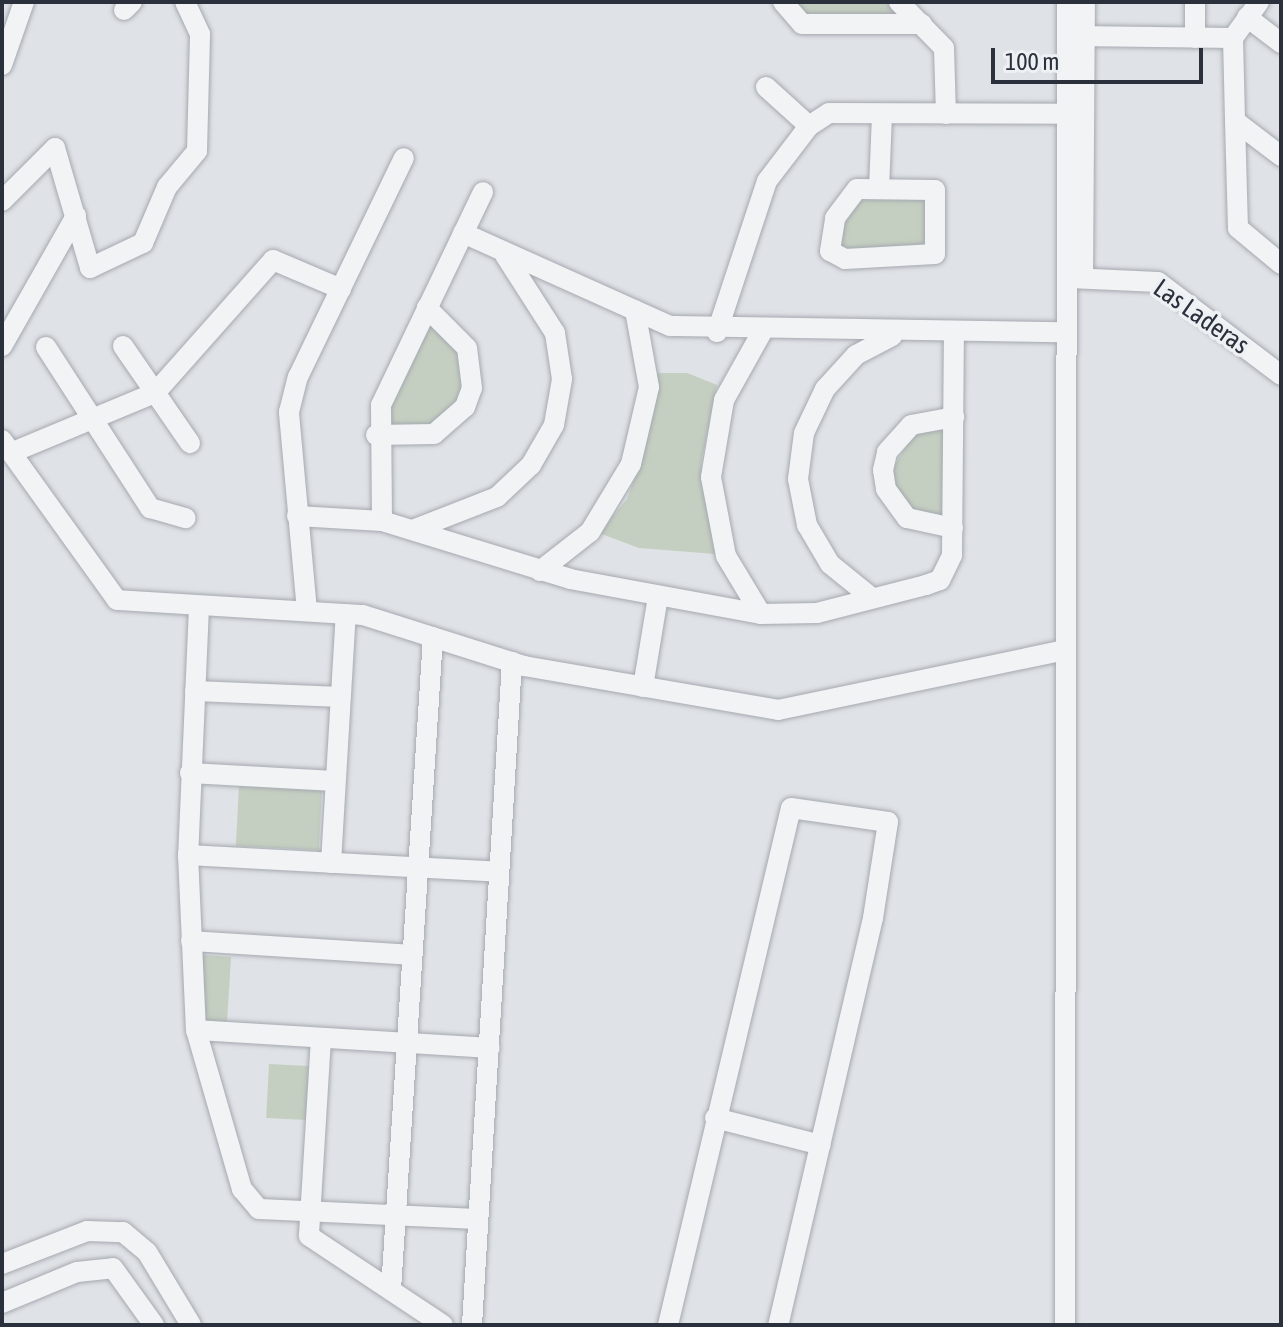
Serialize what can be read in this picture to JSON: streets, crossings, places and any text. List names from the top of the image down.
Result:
{
  "streets": {
    "street": ["Las Laderas"]
  },
  "scale_bar": "100 m"
}
